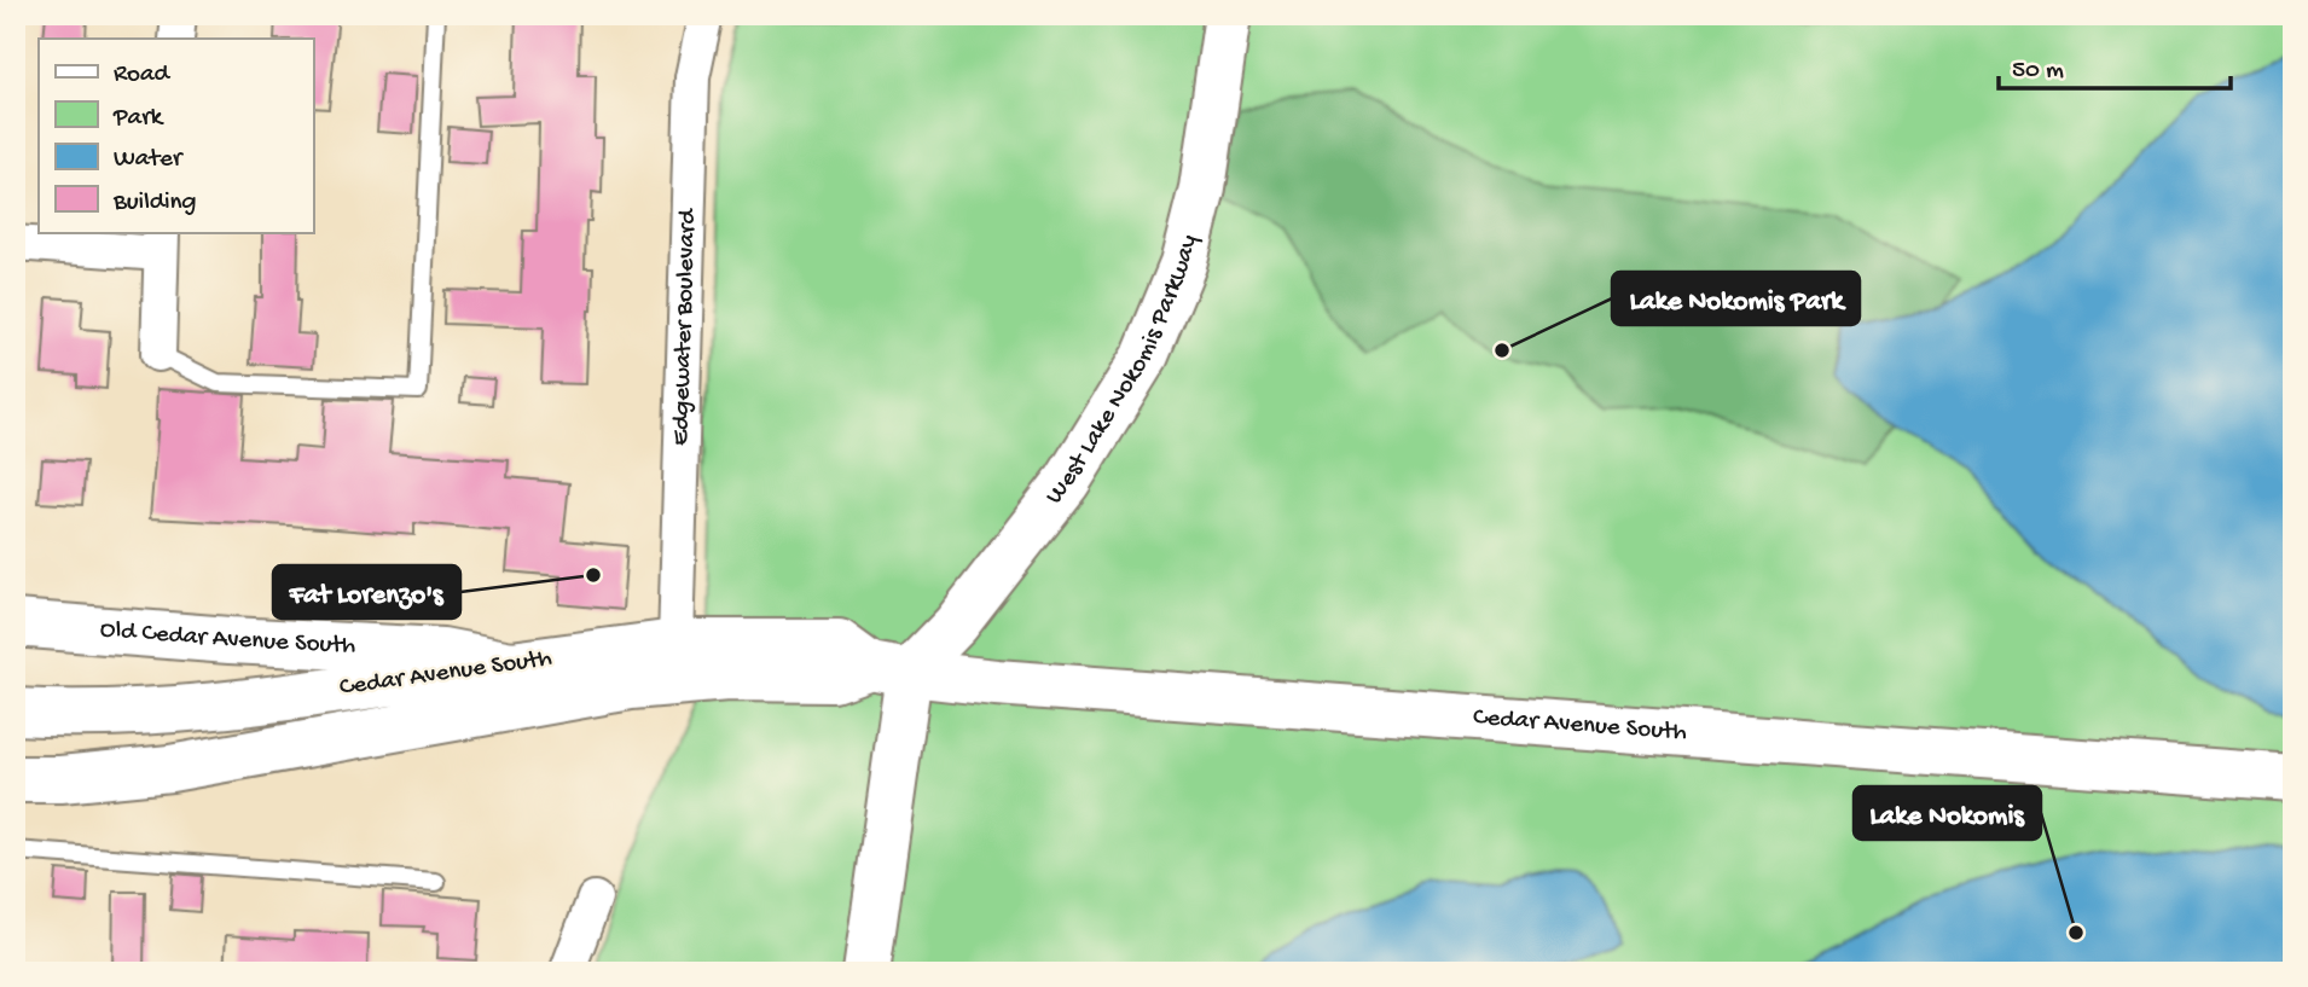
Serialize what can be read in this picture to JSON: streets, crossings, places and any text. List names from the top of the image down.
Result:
{
  "streets": {
    "main road": ["West Lake Nokomis Parkway", "Old Cedar Avenue South", "Cedar Avenue South"],
    "street": ["Edgewater Boulevard"]
  },
  "crossings": [
    ["Edgewater Boulevard", "Cedar Avenue South"],
    ["West Lake Nokomis Parkway", "Cedar Avenue South"],
    ["Old Cedar Avenue South", "Cedar Avenue South"]
  ],
  "places": ["Lake Nokomis Park", "Fat Lorenzo's", "Lake Nokomis"],
  "legend": [
    "Road",
    "Park",
    "Water",
    "Building"
  ],
  "scale_bar": "50 m"
}
